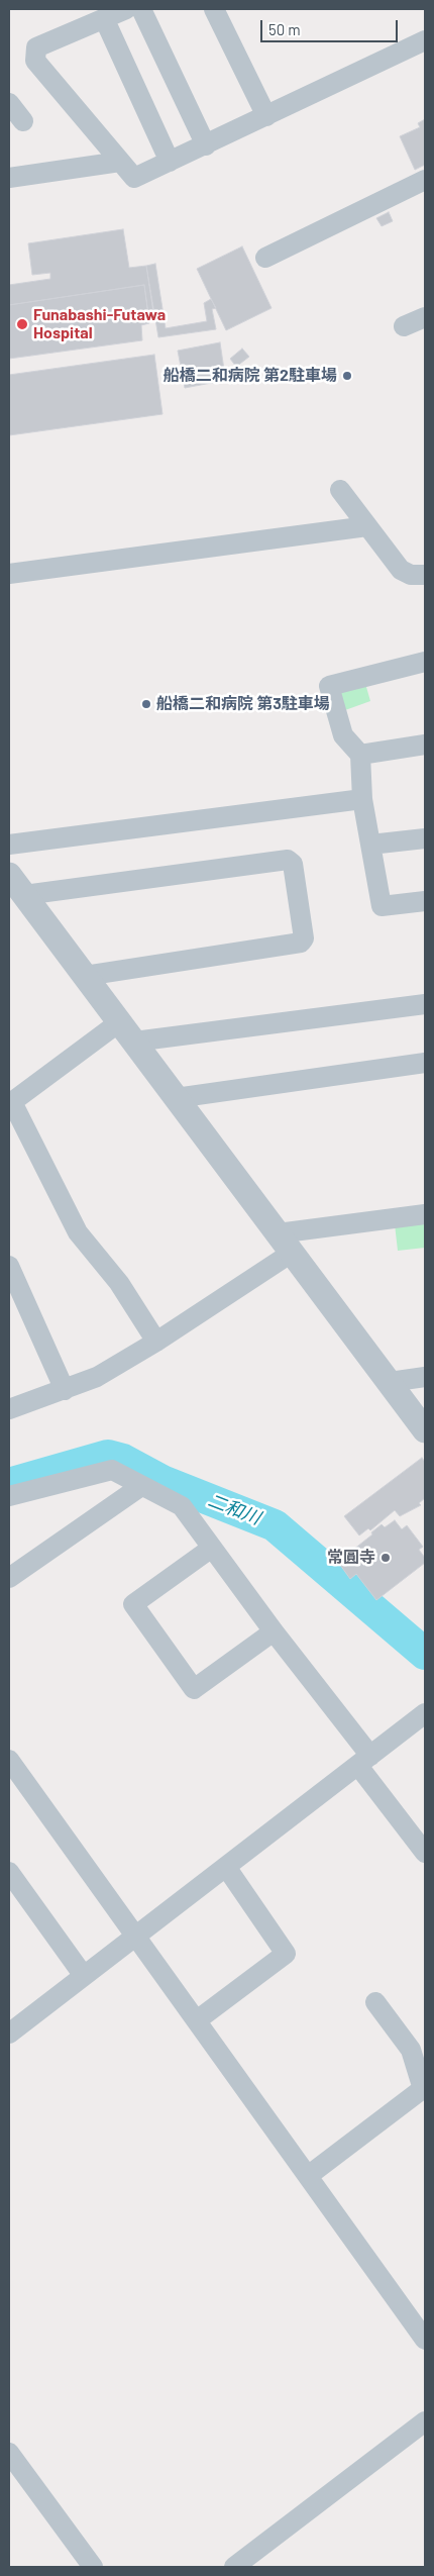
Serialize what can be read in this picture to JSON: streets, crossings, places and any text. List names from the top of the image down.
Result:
{
  "water": ["二和川"],
  "places": [
    "Funabashi-Futawa Hospital",
    "船橋二和病院 第2駐車場",
    "船橋二和病院 第3駐車場",
    "常圓寺"
  ],
  "scale_bar": "50 m"
}
